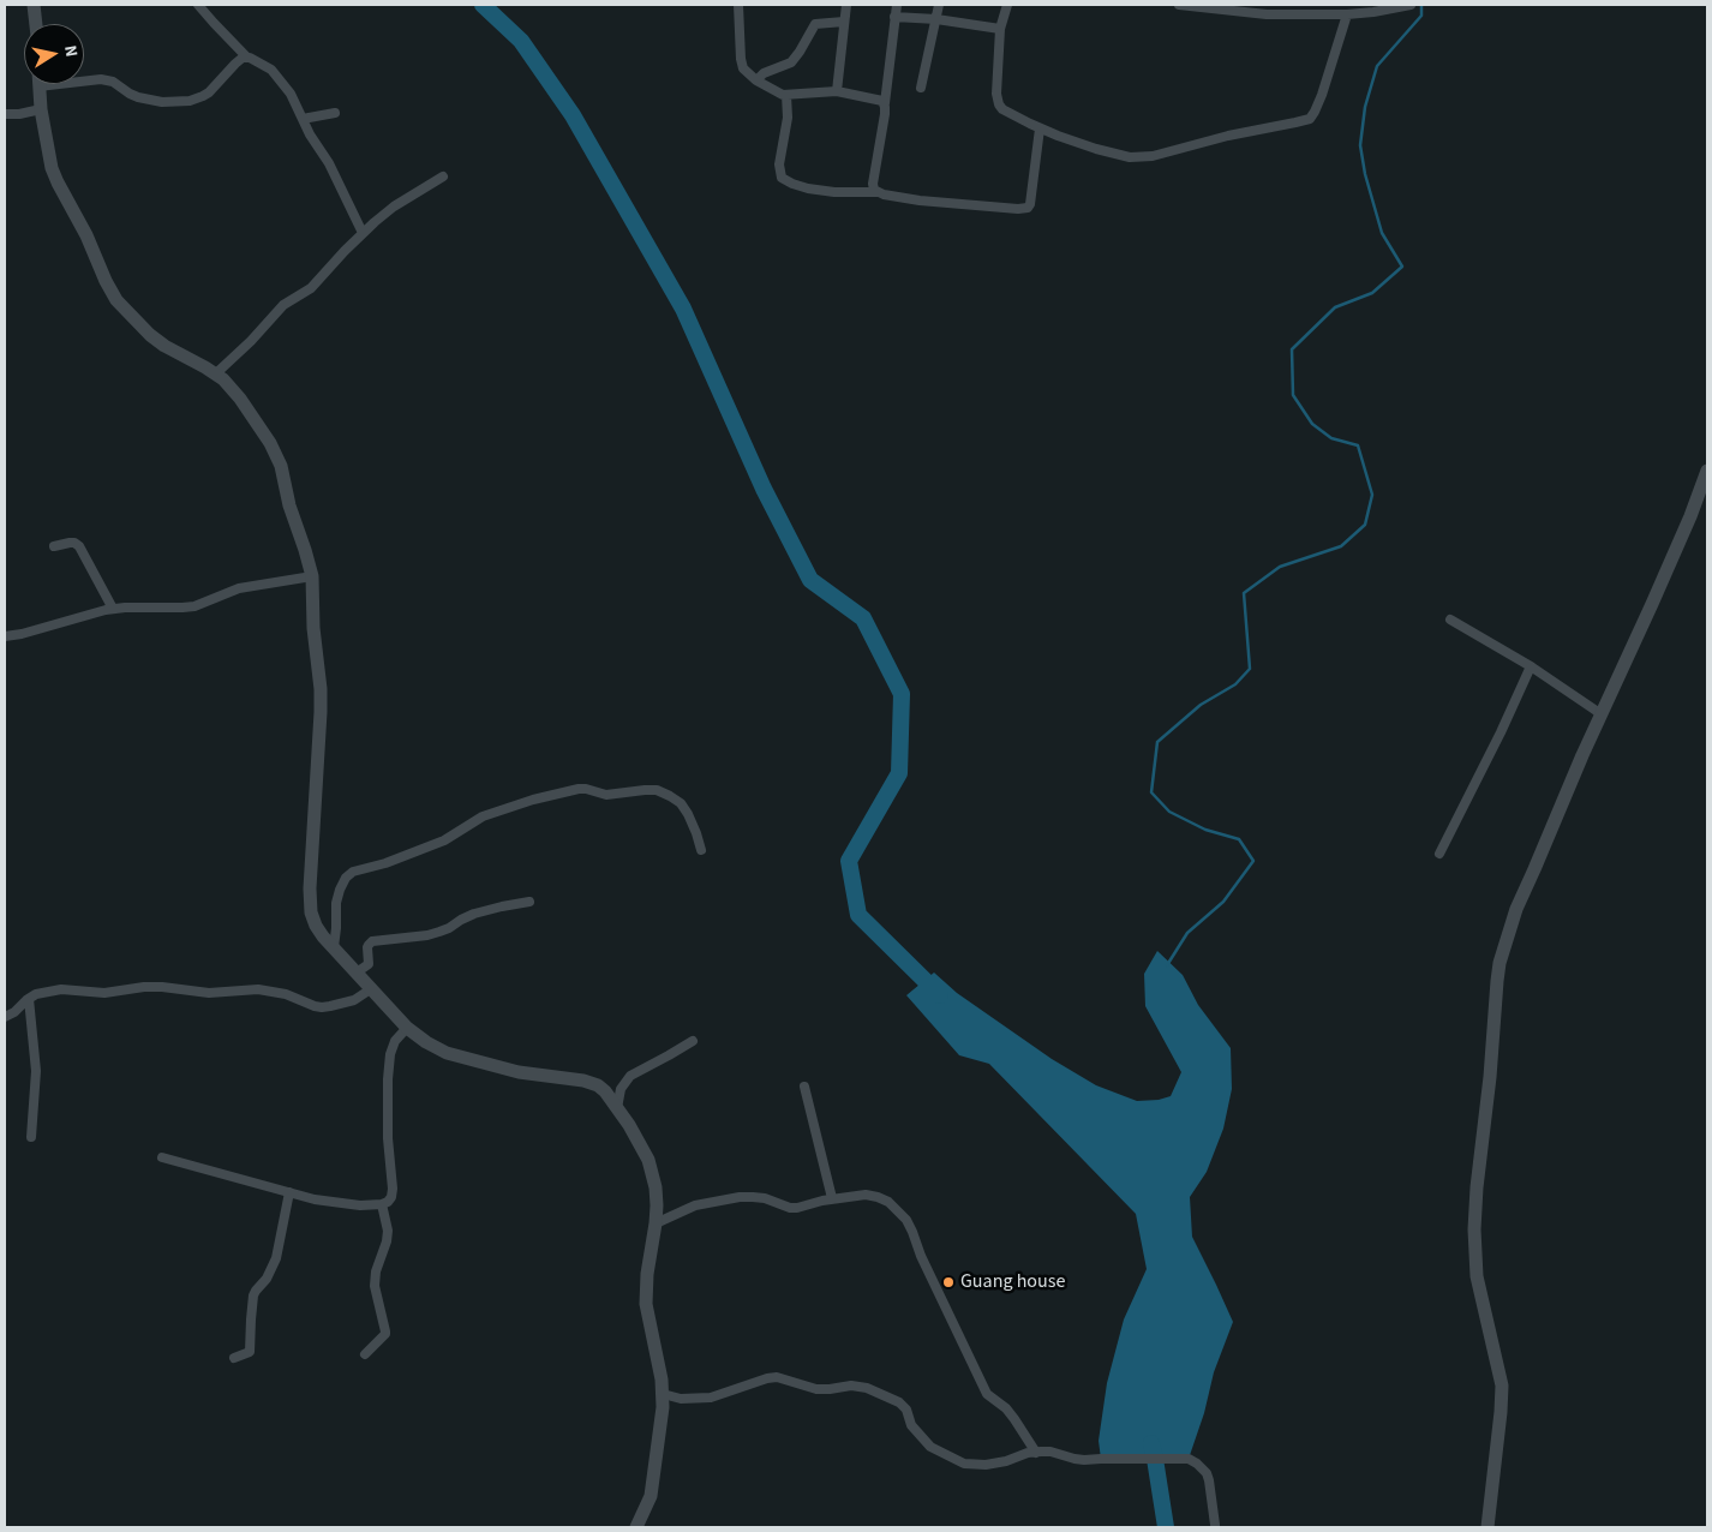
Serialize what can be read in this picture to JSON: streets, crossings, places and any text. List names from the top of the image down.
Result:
{
  "places": ["Guang house"],
  "north": "right"
}
